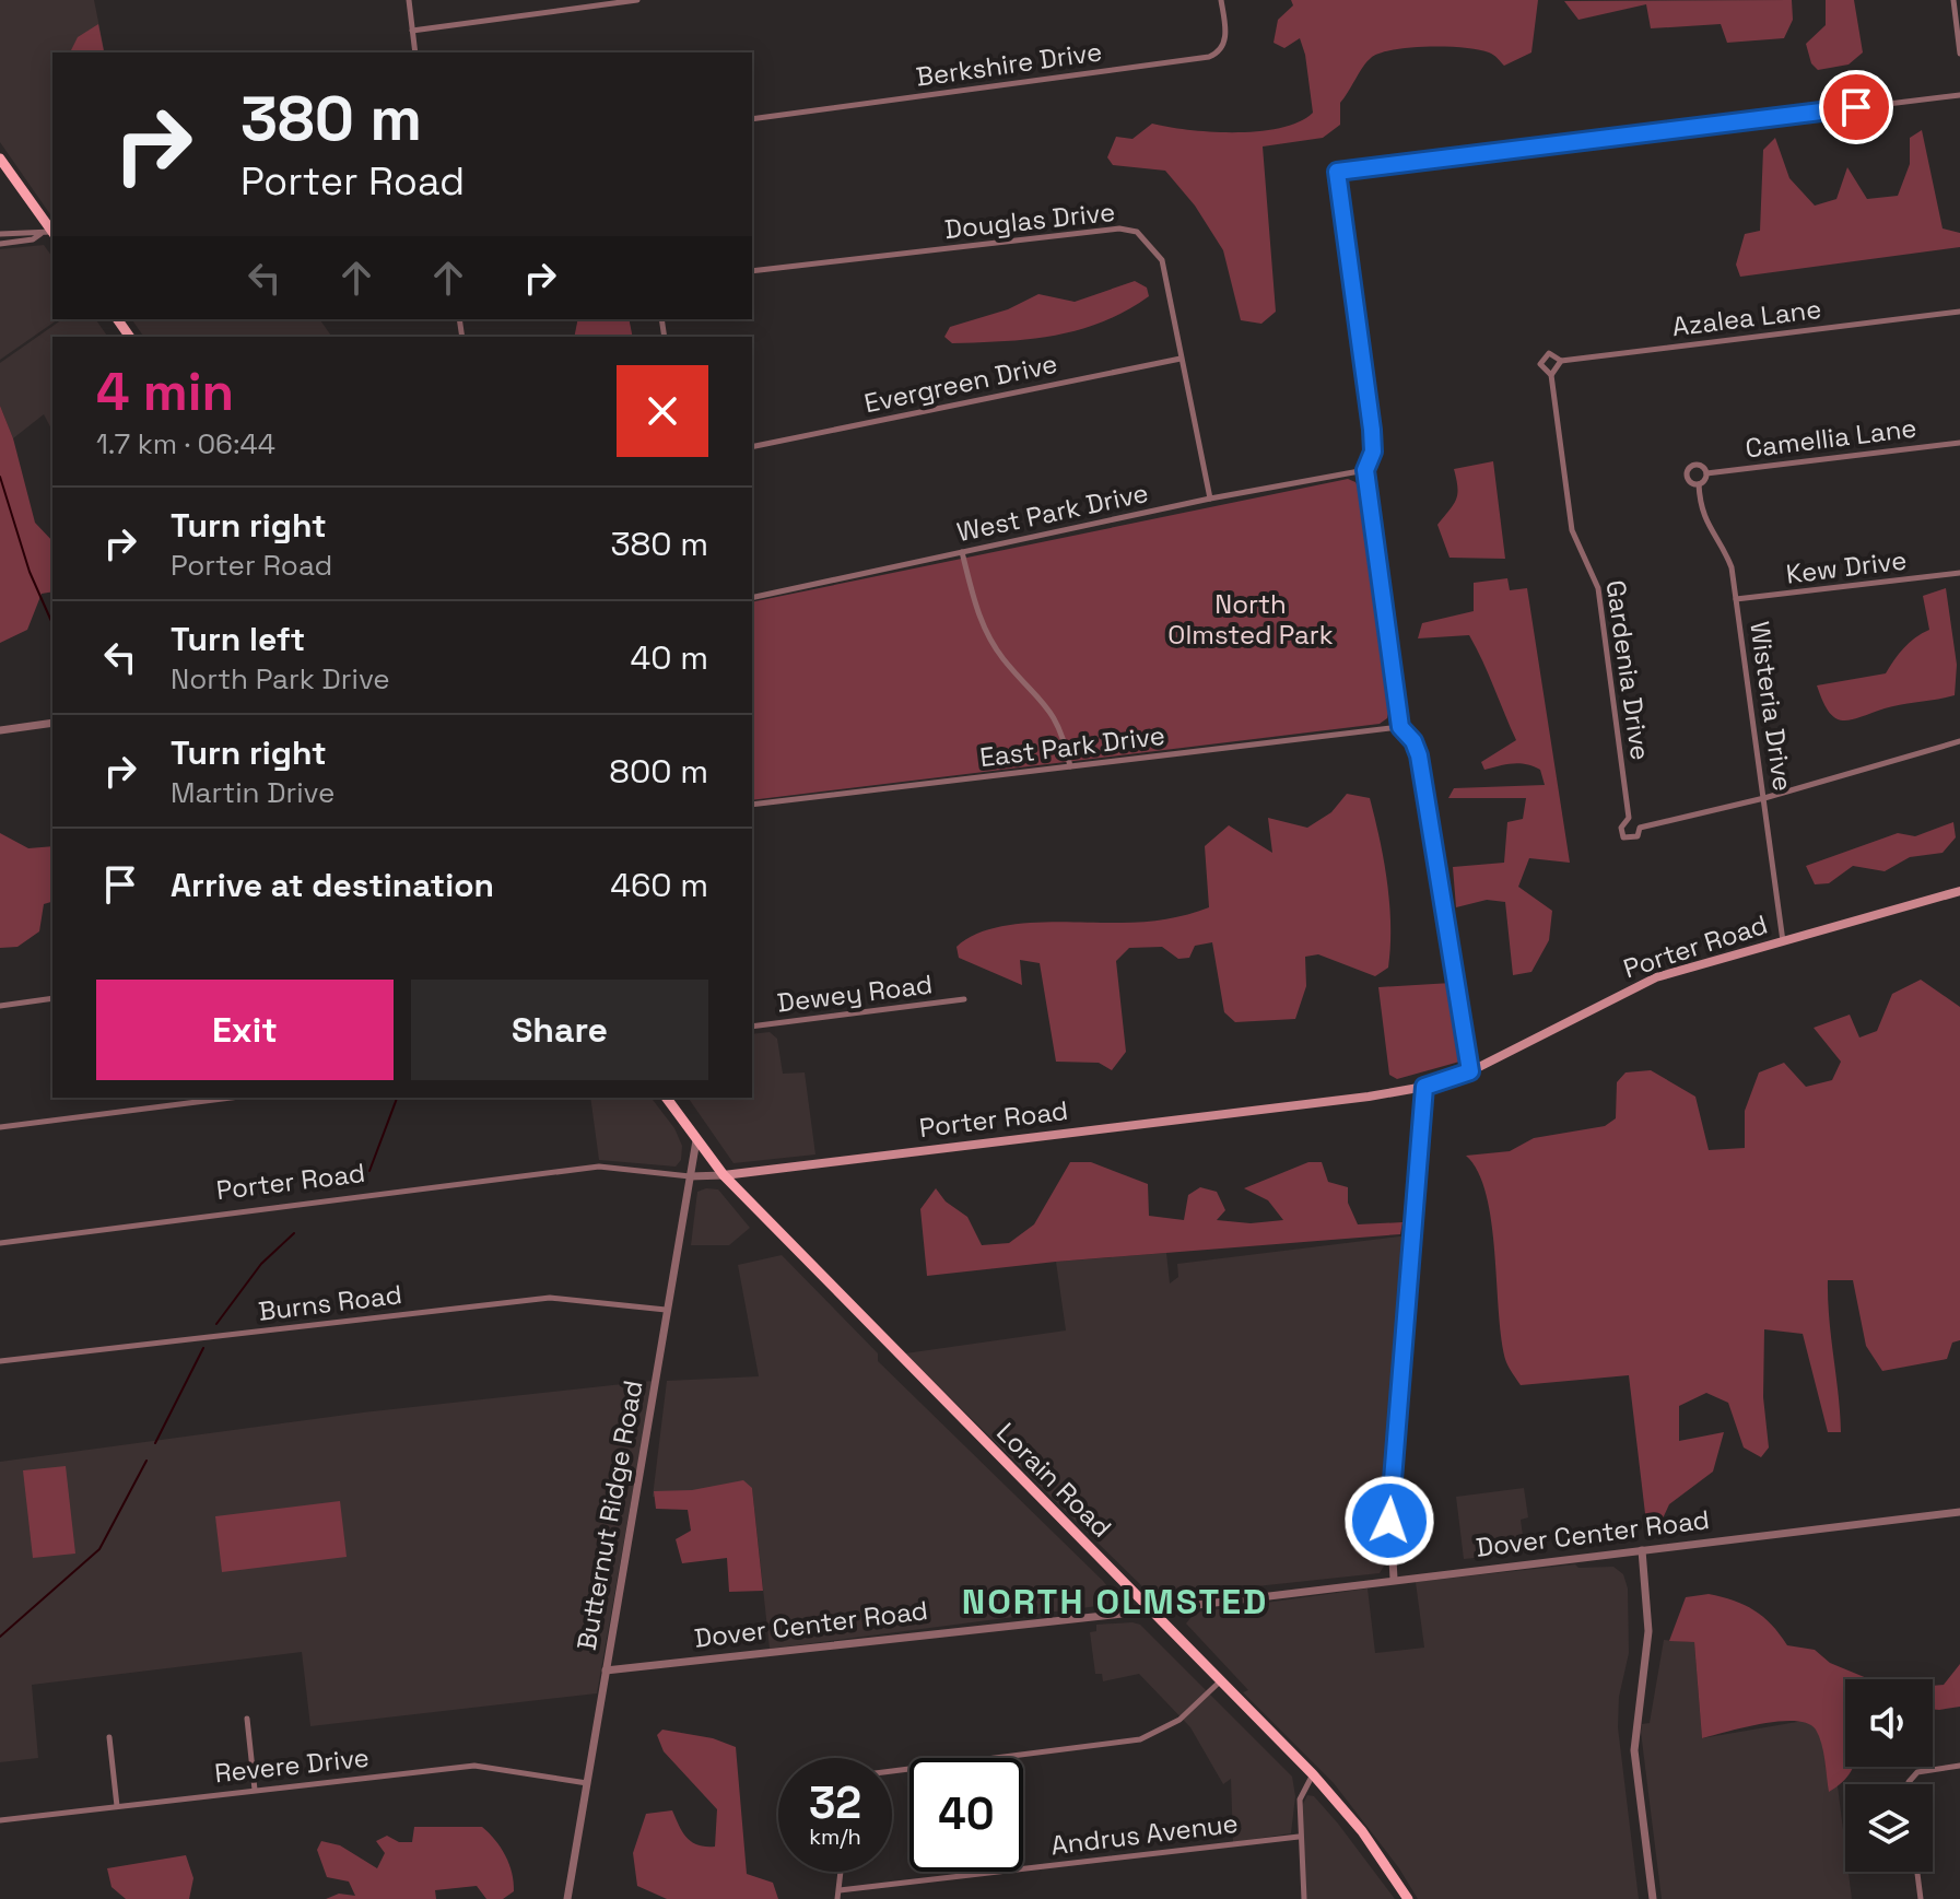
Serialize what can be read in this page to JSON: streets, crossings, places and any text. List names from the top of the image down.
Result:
{
  "streets": {
    "main road": ["Porter Road", "Lorain Road"],
    "street": [
      "Berkshire Drive",
      "Douglas Drive",
      "Azalea Lane",
      "Evergreen Drive",
      "Camellia Lane",
      "West Park Drive",
      "Kew Drive",
      "Gardenia Drive",
      "Wisteria Drive",
      "East Park Drive",
      "Dewey Road",
      "Burns Road",
      "Butternut Ridge Road",
      "Dover Center Road",
      "Revere Drive",
      "Andrus Avenue"
    ]
  },
  "crossings": [
    ["Douglas Drive", "Evergreen Drive"],
    ["Douglas Drive", "West Park Drive"],
    ["Azalea Lane", "Gardenia Drive"],
    ["Kew Drive", "Wisteria Drive"],
    ["Wisteria Drive", "Porter Road"],
    ["Porter Road", "Lorain Road"],
    ["Porter Road", "Butternut Ridge Road"],
    ["Burns Road", "Butternut Ridge Road"],
    ["Lorain Road", "Butternut Ridge Road"],
    ["Lorain Road", "Dover Center Road"],
    ["Butternut Ridge Road", "Dover Center Road"],
    ["Butternut Ridge Road", "Revere Drive"]
  ],
  "districts": ["NORTH OLMSTED"],
  "parks": ["North Olmsted Park"],
  "page": {
    "turn": ["380 m", "Porter Road"],
    "heading": ["4 min", "1.7 km · 06:44"],
    "list": [
      {
        "name": "Turn right",
        "note": "Porter Road",
        "value": "380 m"
      },
      {
        "name": "Turn left",
        "note": "North Park Drive",
        "value": "40 m"
      },
      {
        "name": "Turn right",
        "note": "Martin Drive",
        "value": "800 m"
      },
      {
        "name": "Arrive at destination",
        "value": "460 m"
      }
    ],
    "buttons": ["Exit", "Share"],
    "speed": "32 km/h",
    "limit": "40"
  }
}
